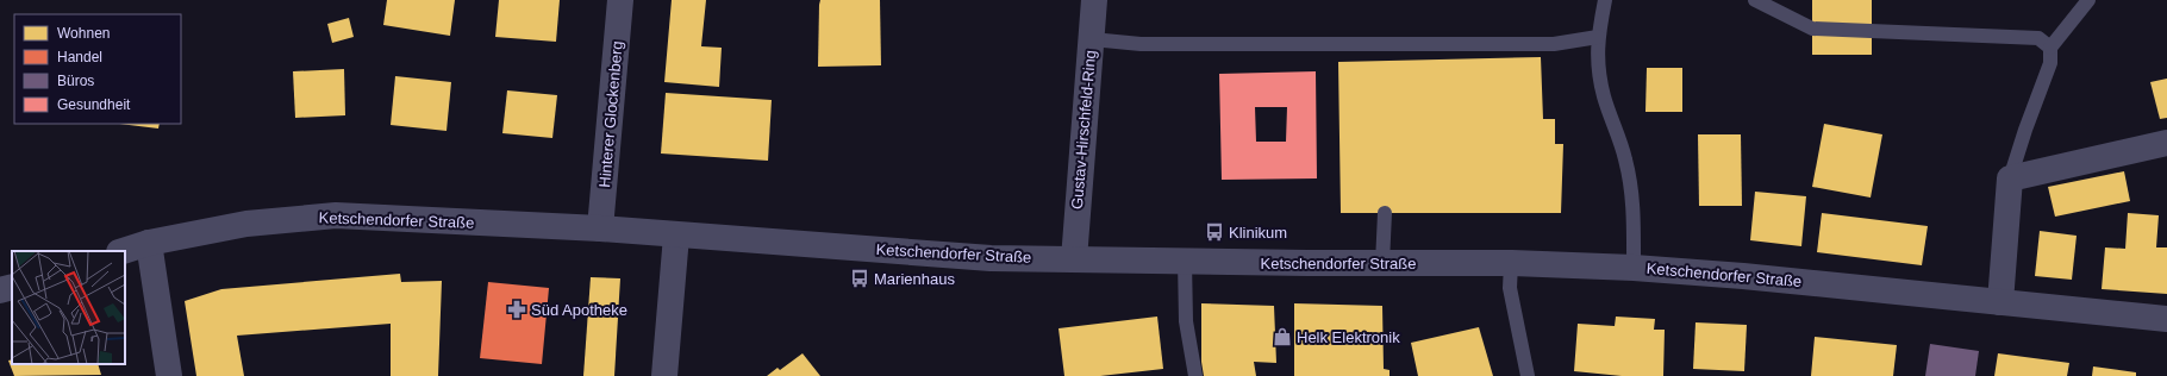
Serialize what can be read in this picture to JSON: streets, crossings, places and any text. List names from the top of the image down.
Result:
{
  "streets": {
    "street": ["Hinterer Glockenberg", "Gustav-Hirschfeld-Ring", "Ketschendorfer Straße"]
  },
  "crossings": [
    ["Hinterer Glockenberg", "Ketschendorfer Straße"],
    ["Gustav-Hirschfeld-Ring", "Ketschendorfer Straße"]
  ],
  "places": {
    "bus stop": ["Klinikum", "Marienhaus"],
    "pharmacy": ["Süd Apotheke"],
    "shop": ["Helk Elektronik"]
  },
  "legend": [
    "Wohnen",
    "Handel",
    "Büros",
    "Gesundheit"
  ]
}
